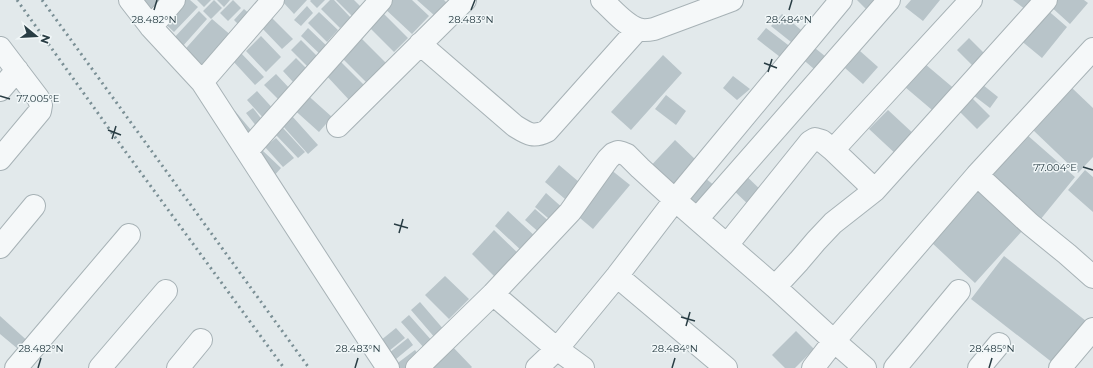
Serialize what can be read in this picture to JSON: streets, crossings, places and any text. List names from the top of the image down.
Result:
{
  "north": "right",
  "coordinates": [
    "28.482°N",
    "28.483°N",
    "28.484°N",
    "77.005°E",
    "77.004°E",
    "28.485°N"
  ]
}
